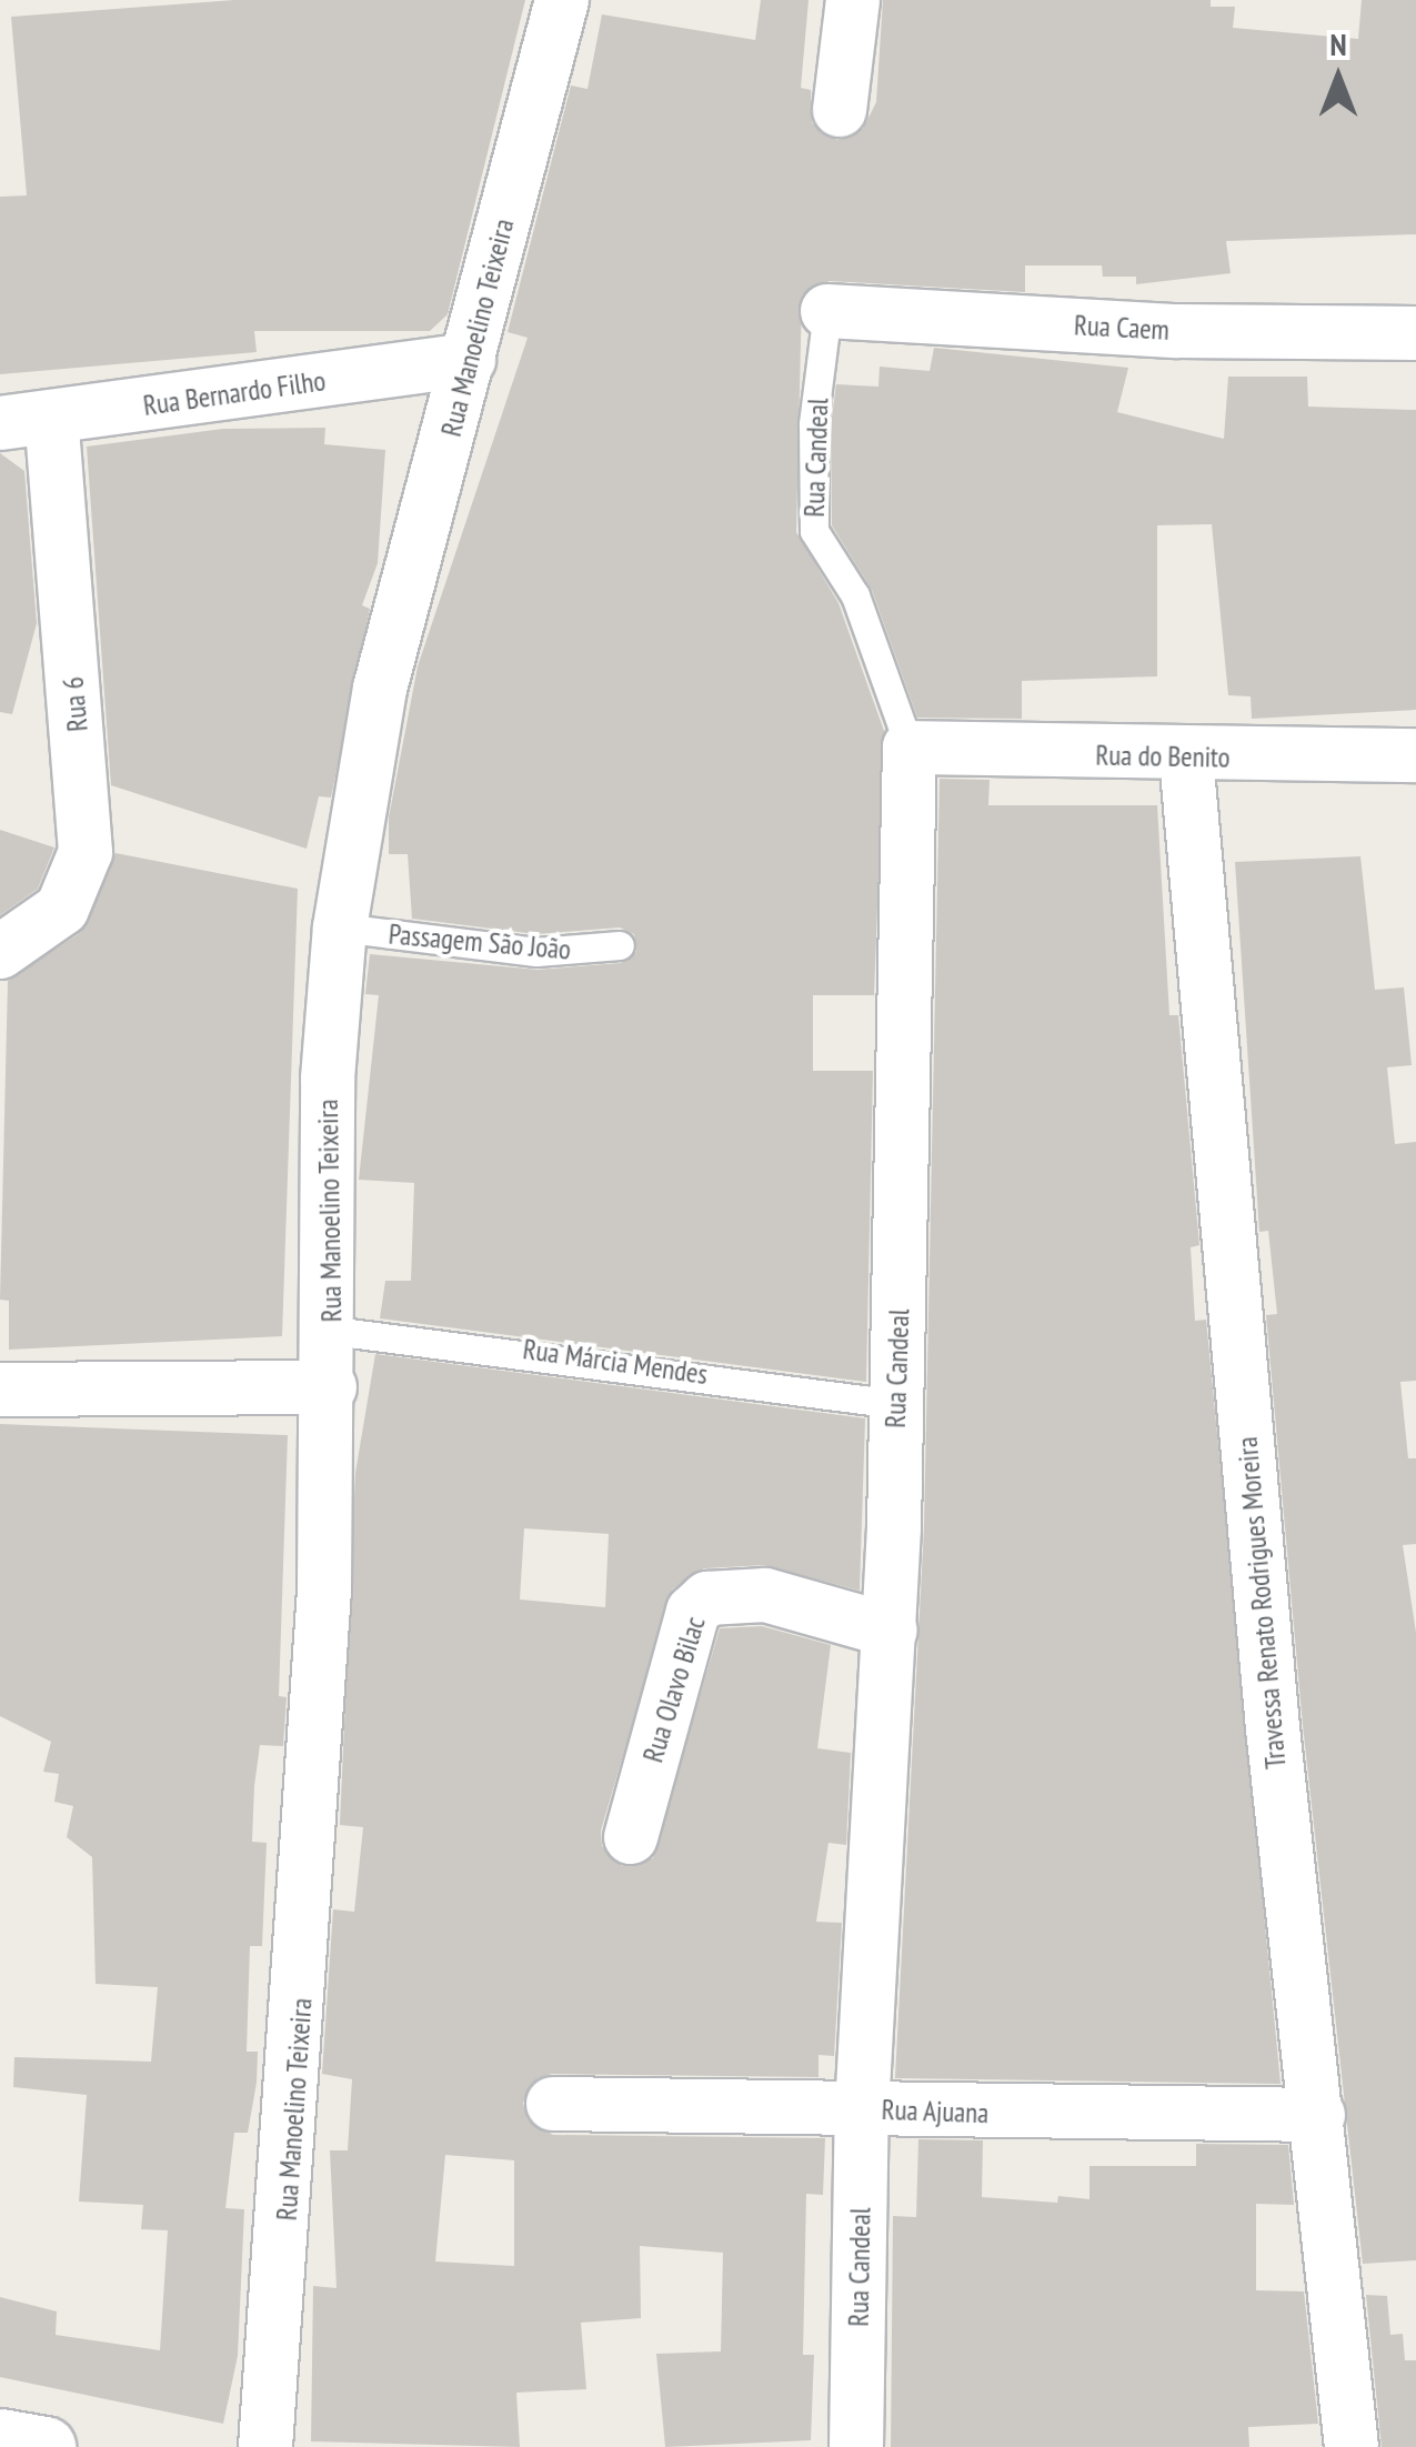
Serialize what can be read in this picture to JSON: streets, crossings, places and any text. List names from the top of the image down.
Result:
{
  "streets": {
    "street": [
      "Rua Manoelino Teixeira",
      "Rua Caem",
      "Rua Bernardo Filho",
      "Rua Candeal",
      "Rua 6",
      "Rua do Benito",
      "Travessa Renato Rodrigues Moreira",
      "Rua Olavo Bilac",
      "Rua Ajuana"
    ],
    "lane": ["Passagem São João", "Rua Márcia Mendes"]
  },
  "crossings": [
    ["Rua Manoelino Teixeira", "Rua Bernardo Filho"],
    ["Rua Manoelino Teixeira", "Passagem São João"],
    ["Rua Manoelino Teixeira", "Rua Márcia Mendes"],
    ["Rua Caem", "Rua Candeal"],
    ["Rua Bernardo Filho", "Rua 6"],
    ["Rua Candeal", "Rua do Benito"],
    ["Rua Candeal", "Rua Márcia Mendes"],
    ["Rua Candeal", "Rua Olavo Bilac"],
    ["Rua Candeal", "Rua Ajuana"],
    ["Rua do Benito", "Travessa Renato Rodrigues Moreira"],
    ["Travessa Renato Rodrigues Moreira", "Rua Ajuana"]
  ],
  "north": "top"
}
